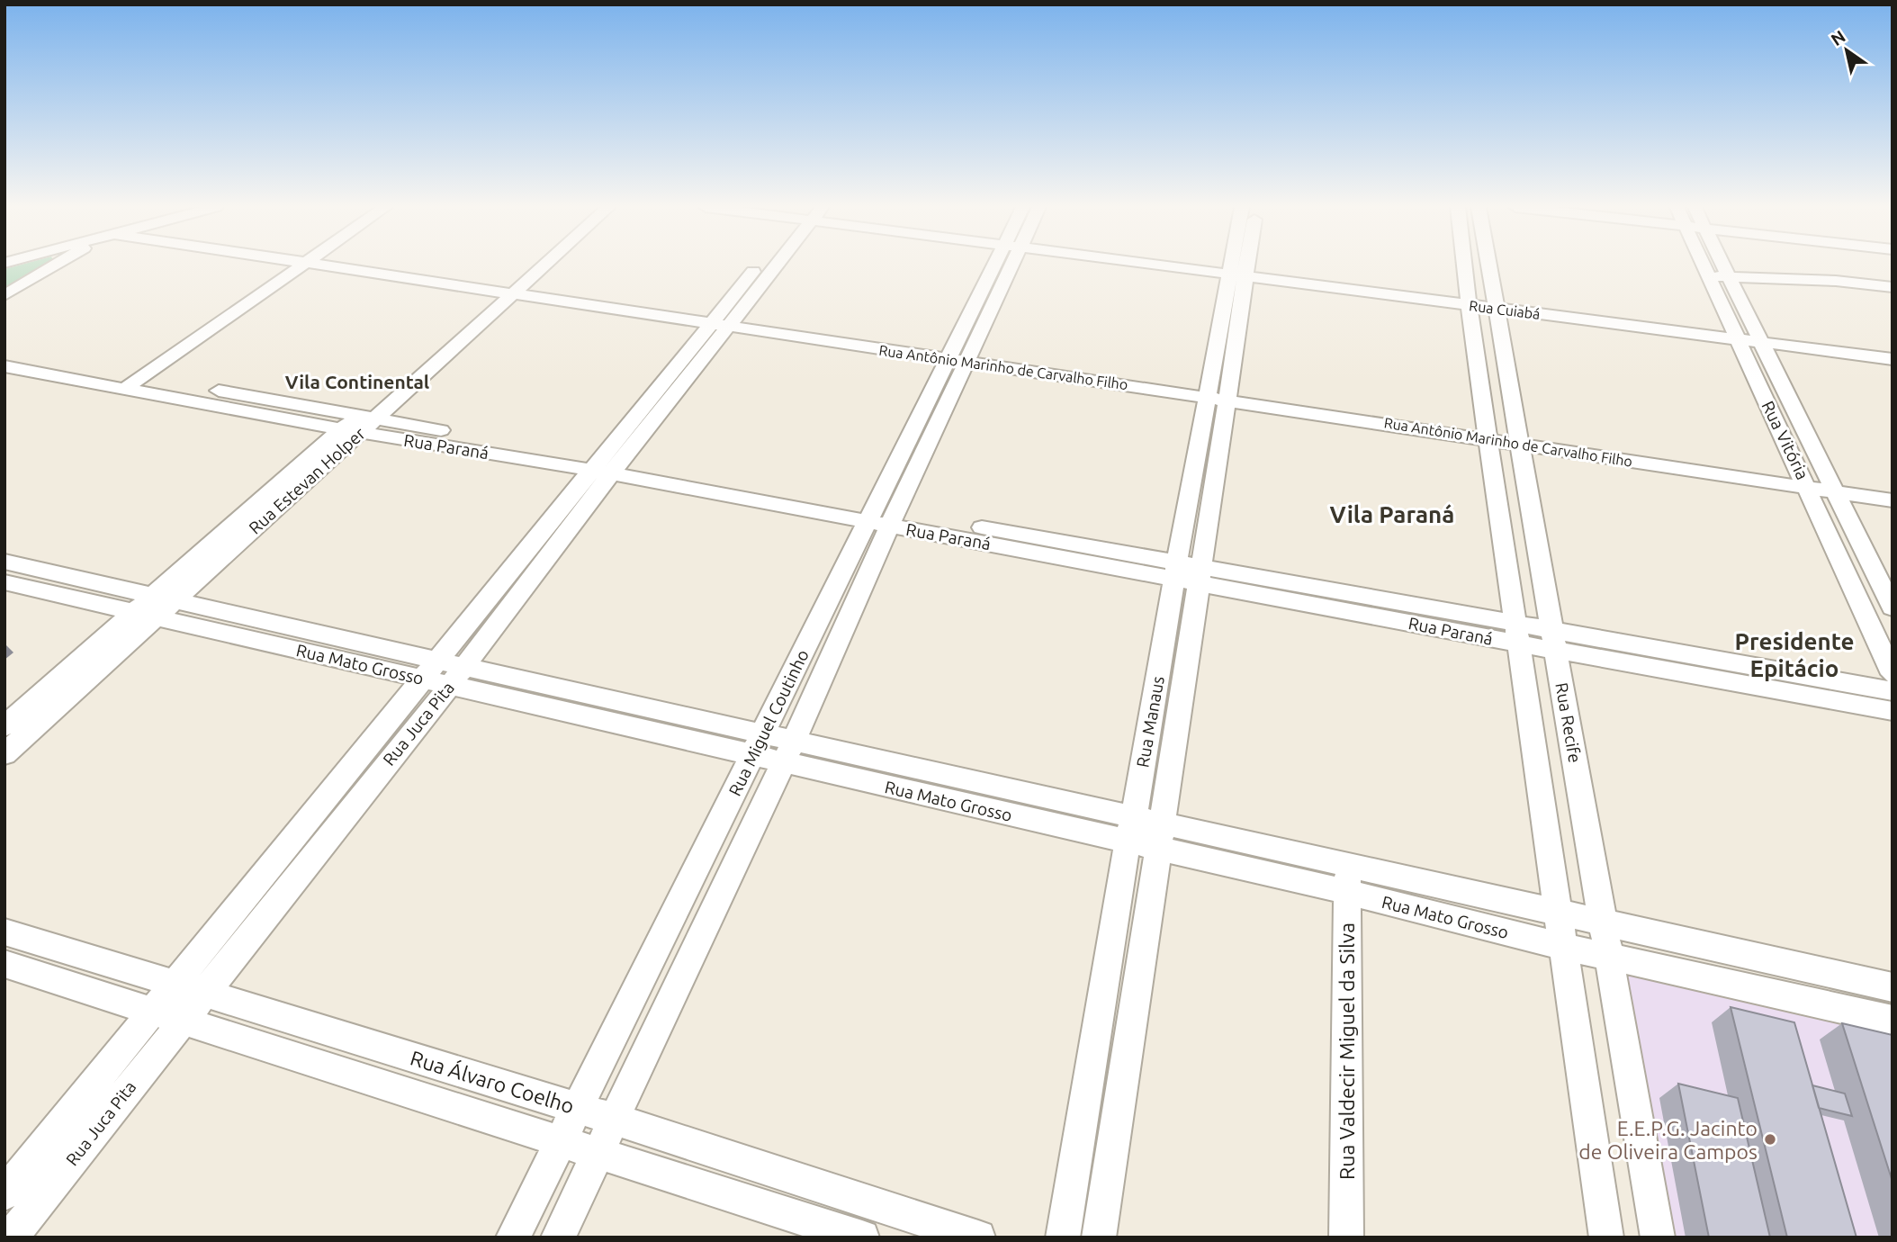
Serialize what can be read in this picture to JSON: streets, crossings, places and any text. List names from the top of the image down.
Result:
{
  "streets": {
    "street": [
      "Rua Cuiabá",
      "Rua Antônio Marinho de Carvalho Filho",
      "Rua Vitória",
      "Rua Paraná",
      "Rua Estevan Holper",
      "Rua Mato Grosso",
      "Rua Manaus",
      "Rua Miguel Coutinho",
      "Rua Recife",
      "Rua Juca Pita",
      "Rua Valdecir Miguel da Silva",
      "Rua Álvaro Coelho"
    ]
  },
  "crossings": [
    ["Rua Cuiabá", "Rua Vitória"],
    ["Rua Cuiabá", "Rua Manaus"],
    ["Rua Cuiabá", "Rua Recife"],
    ["Rua Antônio Marinho de Carvalho Filho", "Rua Vitória"],
    ["Rua Antônio Marinho de Carvalho Filho", "Rua Estevan Holper"],
    ["Rua Antônio Marinho de Carvalho Filho", "Rua Manaus"],
    ["Rua Antônio Marinho de Carvalho Filho", "Rua Miguel Coutinho"],
    ["Rua Antônio Marinho de Carvalho Filho", "Rua Recife"],
    ["Rua Antônio Marinho de Carvalho Filho", "Rua Juca Pita"],
    ["Rua Paraná", "Rua Estevan Holper"],
    ["Rua Paraná", "Rua Manaus"],
    ["Rua Paraná", "Rua Miguel Coutinho"],
    ["Rua Paraná", "Rua Recife"],
    ["Rua Paraná", "Rua Juca Pita"],
    ["Rua Estevan Holper", "Rua Mato Grosso"],
    ["Rua Mato Grosso", "Rua Manaus"],
    ["Rua Mato Grosso", "Rua Miguel Coutinho"],
    ["Rua Mato Grosso", "Rua Recife"],
    ["Rua Mato Grosso", "Rua Juca Pita"],
    ["Rua Mato Grosso", "Rua Valdecir Miguel da Silva"],
    ["Rua Miguel Coutinho", "Rua Álvaro Coelho"],
    ["Rua Juca Pita", "Rua Álvaro Coelho"]
  ],
  "districts": ["Vila Continental", "Vila Paraná", "Presidente Epitácio"],
  "places": ["E.E.P.G. Jacinto de Oliveira Campos"],
  "north": "top left"
}
